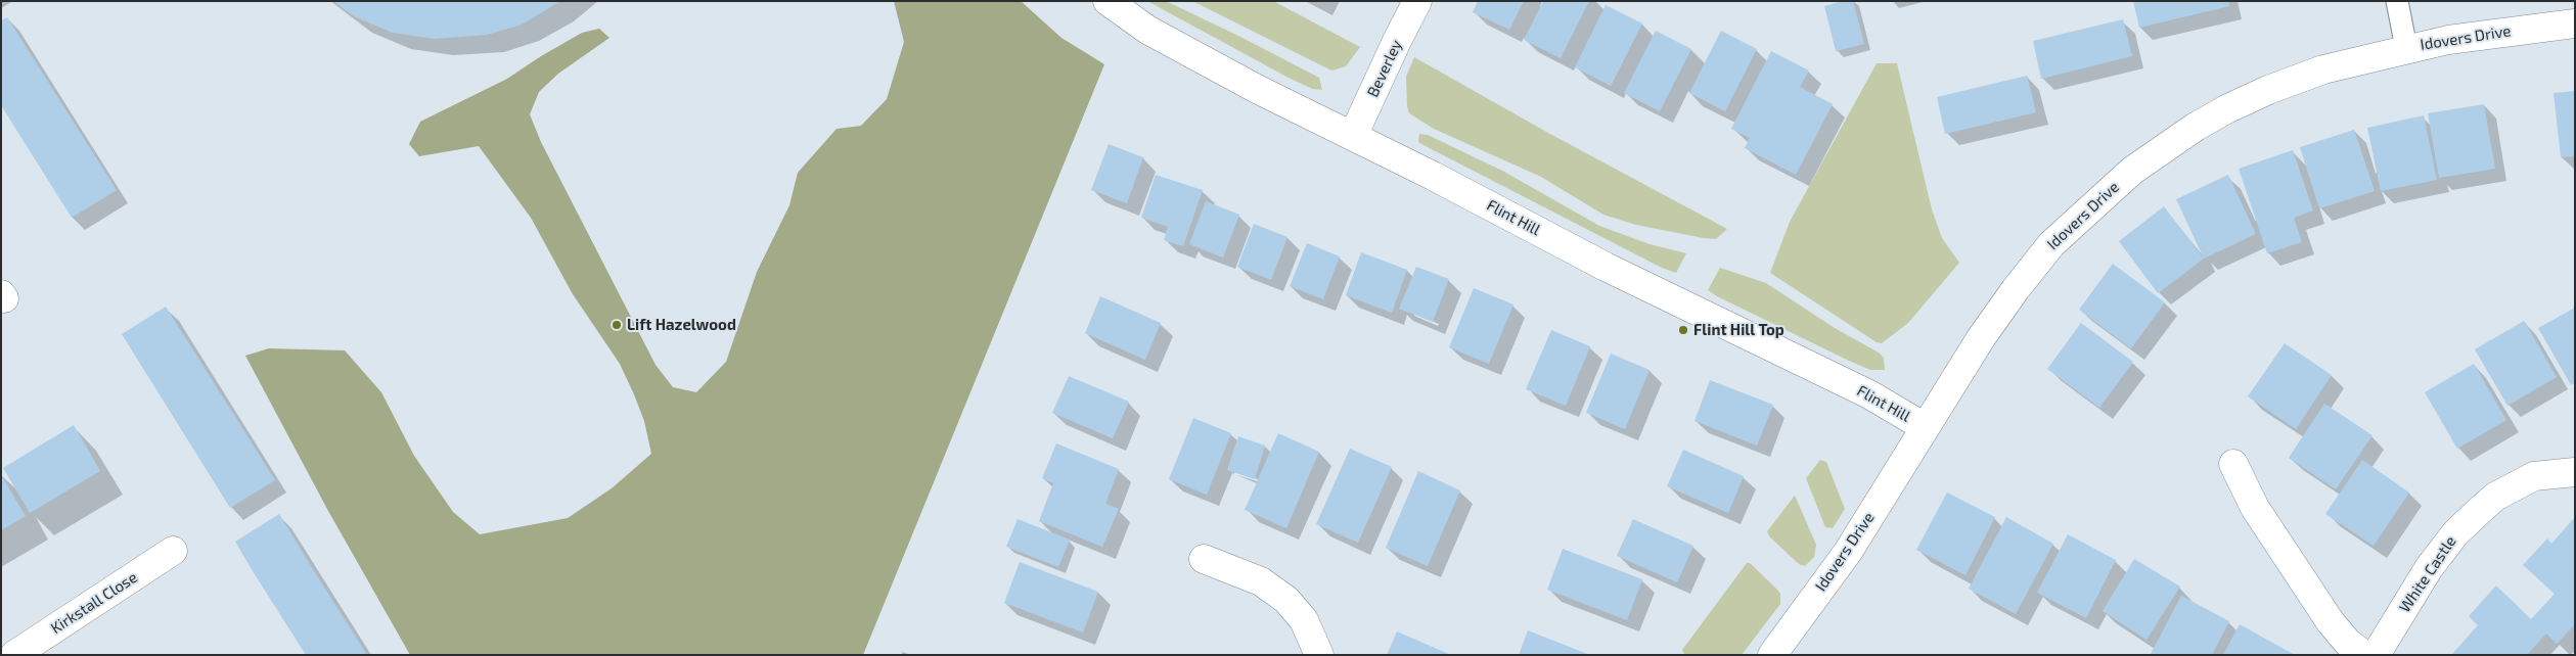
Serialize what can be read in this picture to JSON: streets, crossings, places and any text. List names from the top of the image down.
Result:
{
  "streets": {
    "street": [
      "Idovers Drive",
      "Beverley",
      "Flint Hill",
      "White Castle",
      "Kirkstall Close"
    ]
  },
  "crossings": [
    ["Idovers Drive", "Flint Hill"],
    ["Beverley", "Flint Hill"]
  ],
  "places": ["Lift Hazelwood", "Flint Hill Top"]
}
